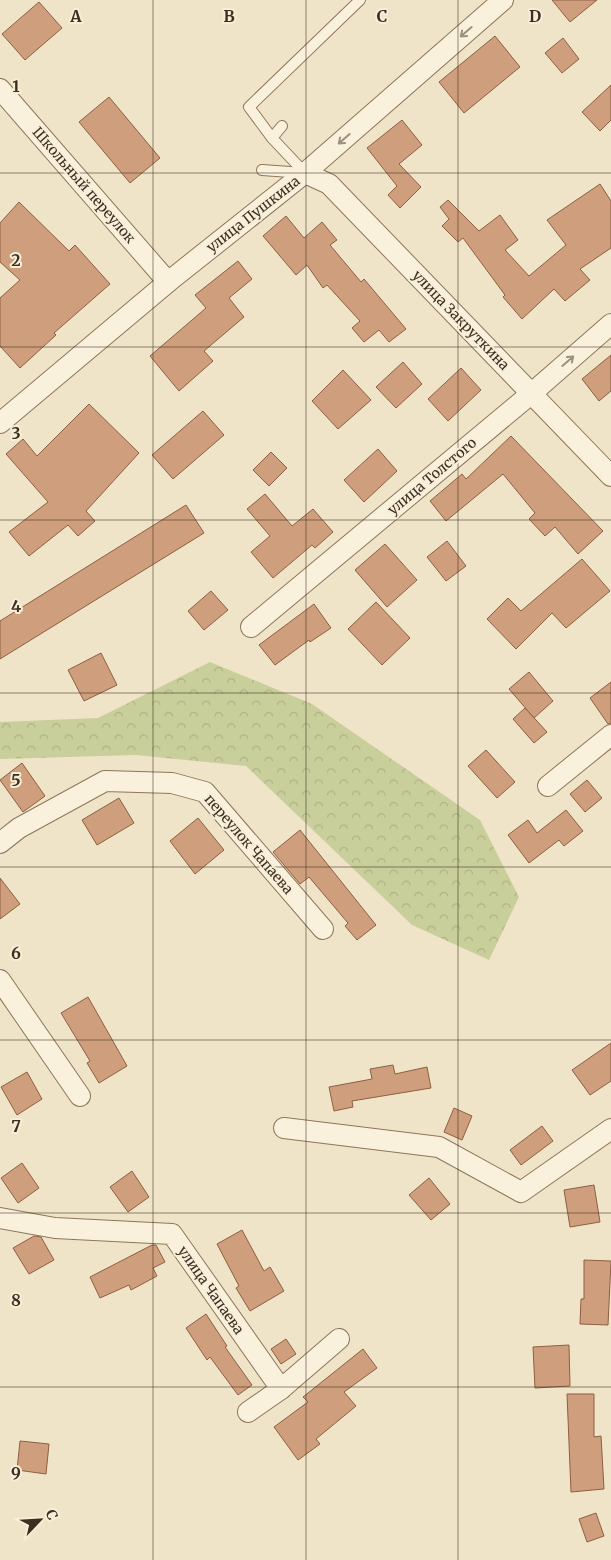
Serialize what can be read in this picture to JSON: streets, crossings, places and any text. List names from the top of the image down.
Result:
{
  "streets": {
    "street": [
      "Школьный переулок",
      "улица Пушкина",
      "улица Закруткина",
      "улица Толстого",
      "переулок Чапаева",
      "улица Чапаева"
    ]
  },
  "crossings": [
    ["Школьный переулок", "улица Пушкина"],
    ["улица Пушкина", "улица Закруткина"],
    ["улица Закруткина", "улица Толстого"]
  ],
  "one_way": ["улица Пушкина"],
  "north": "top right",
  "grid": {
    "columns": [
      "A",
      "B",
      "C",
      "D"
    ],
    "rows": [
      "1",
      "2",
      "3",
      "4",
      "5",
      "6",
      "7",
      "8",
      "9"
    ]
  }
}
